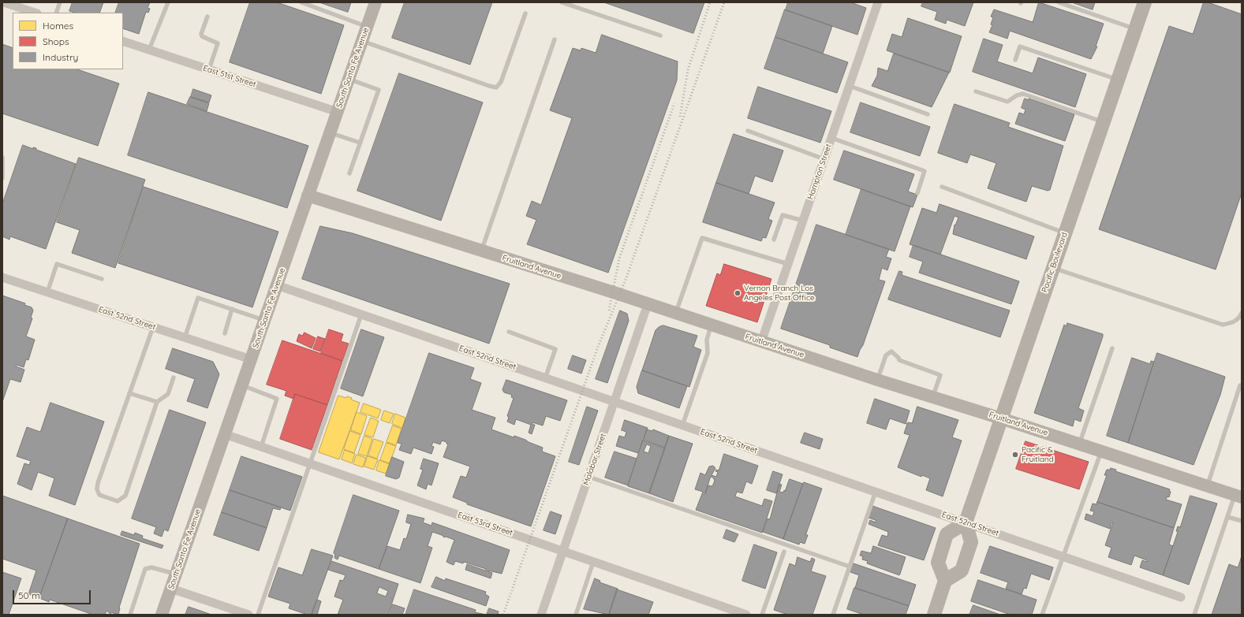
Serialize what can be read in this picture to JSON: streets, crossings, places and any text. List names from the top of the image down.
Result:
{
  "streets": {
    "main road": ["Pacific Boulevard"],
    "street": [
      "South Santa Fe Avenue",
      "East 51st Street",
      "Hampton Street",
      "Fruitland Avenue",
      "East 52nd Street",
      "Malabar Street",
      "East 53rd Street"
    ]
  },
  "crossings": [
    ["South Santa Fe Avenue", "East 51st Street"],
    ["South Santa Fe Avenue", "Fruitland Avenue"],
    ["South Santa Fe Avenue", "East 52nd Street"],
    ["South Santa Fe Avenue", "East 53rd Street"],
    ["Hampton Street", "Fruitland Avenue"],
    ["Pacific Boulevard", "Fruitland Avenue"],
    ["Pacific Boulevard", "East 52nd Street"],
    ["Fruitland Avenue", "Malabar Street"],
    ["East 52nd Street", "Malabar Street"],
    ["Malabar Street", "East 53rd Street"]
  ],
  "places": ["Vernon Branch Los Angeles Post Office", "Pacific & Fruitland"],
  "legend": ["Homes", "Shops", "Industry"],
  "scale_bar": "50 m"
}
